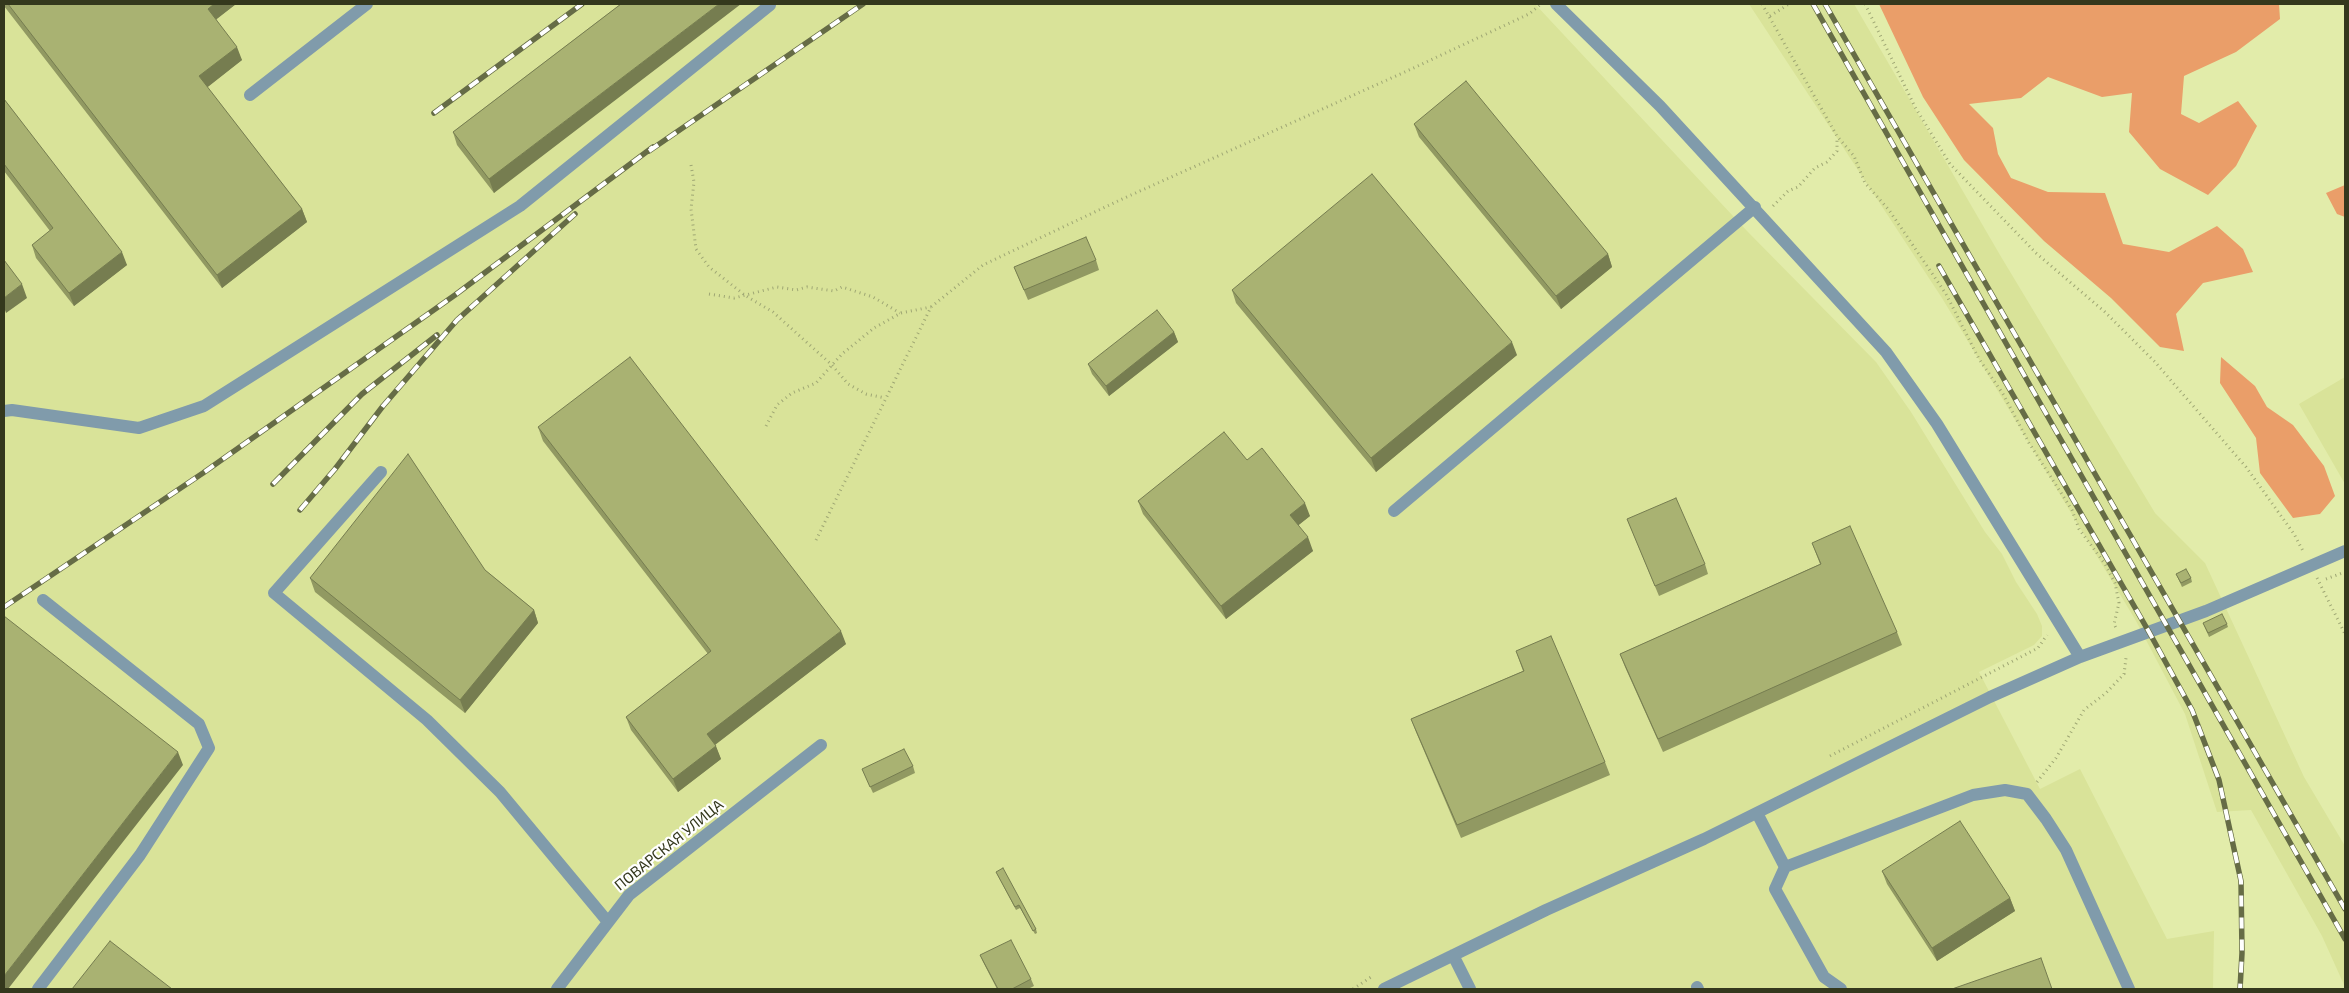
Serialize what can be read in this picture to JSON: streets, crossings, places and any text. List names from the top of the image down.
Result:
{
  "streets": {
    "street": ["ПОВАРСКАЯ УЛИЦА"]
  }
}
